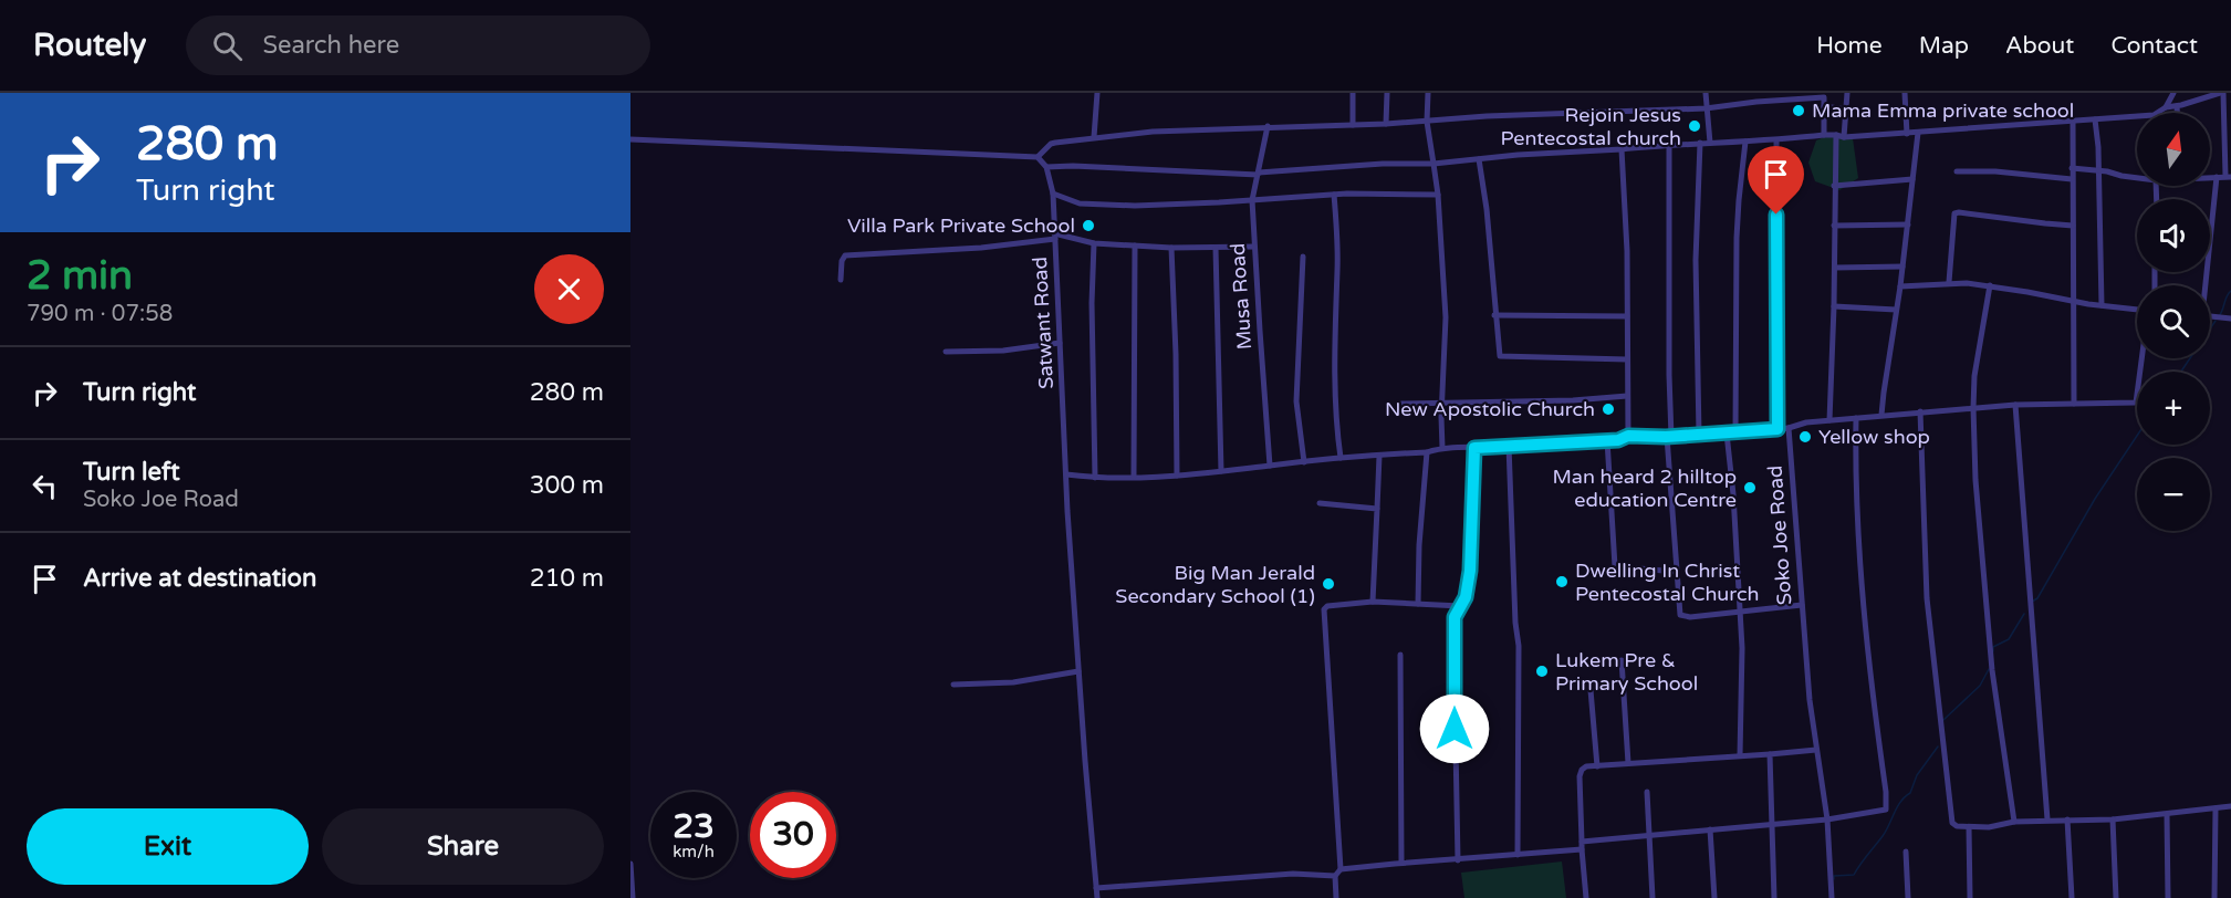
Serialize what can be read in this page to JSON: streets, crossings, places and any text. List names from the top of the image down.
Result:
{
  "streets": {
    "street": ["Musa Road", "Satwant Road", "Soko Joe Road"]
  },
  "places": [
    "Mama Emma private school",
    "Rejoin Jesus Pentecostal church",
    "Villa Park Private School",
    "New Apostolic Church",
    "Yellow shop",
    "Man heard 2 hilltop education Centre",
    "Dwelling In Christ Pentecostal Church",
    "Big Man Jerald Secondary School (1)",
    "Lukem Pre & Primary School"
  ],
  "north": "top",
  "page": {
    "header": "Routely",
    "search": "Search here",
    "nav": [
      "Home",
      "Map",
      "About",
      "Contact"
    ],
    "turn": ["280 m", "Turn right"],
    "map_buttons": ["+", "−"],
    "heading": ["2 min", "790 m · 07:58"],
    "list": [
      {
        "name": "Turn right",
        "value": "280 m"
      },
      {
        "name": "Turn left",
        "note": "Soko Joe Road",
        "value": "300 m"
      },
      {
        "name": "Arrive at destination",
        "value": "210 m"
      }
    ],
    "speed": "23 km/h",
    "limit": "30",
    "buttons": ["Exit", "Share"]
  }
}
